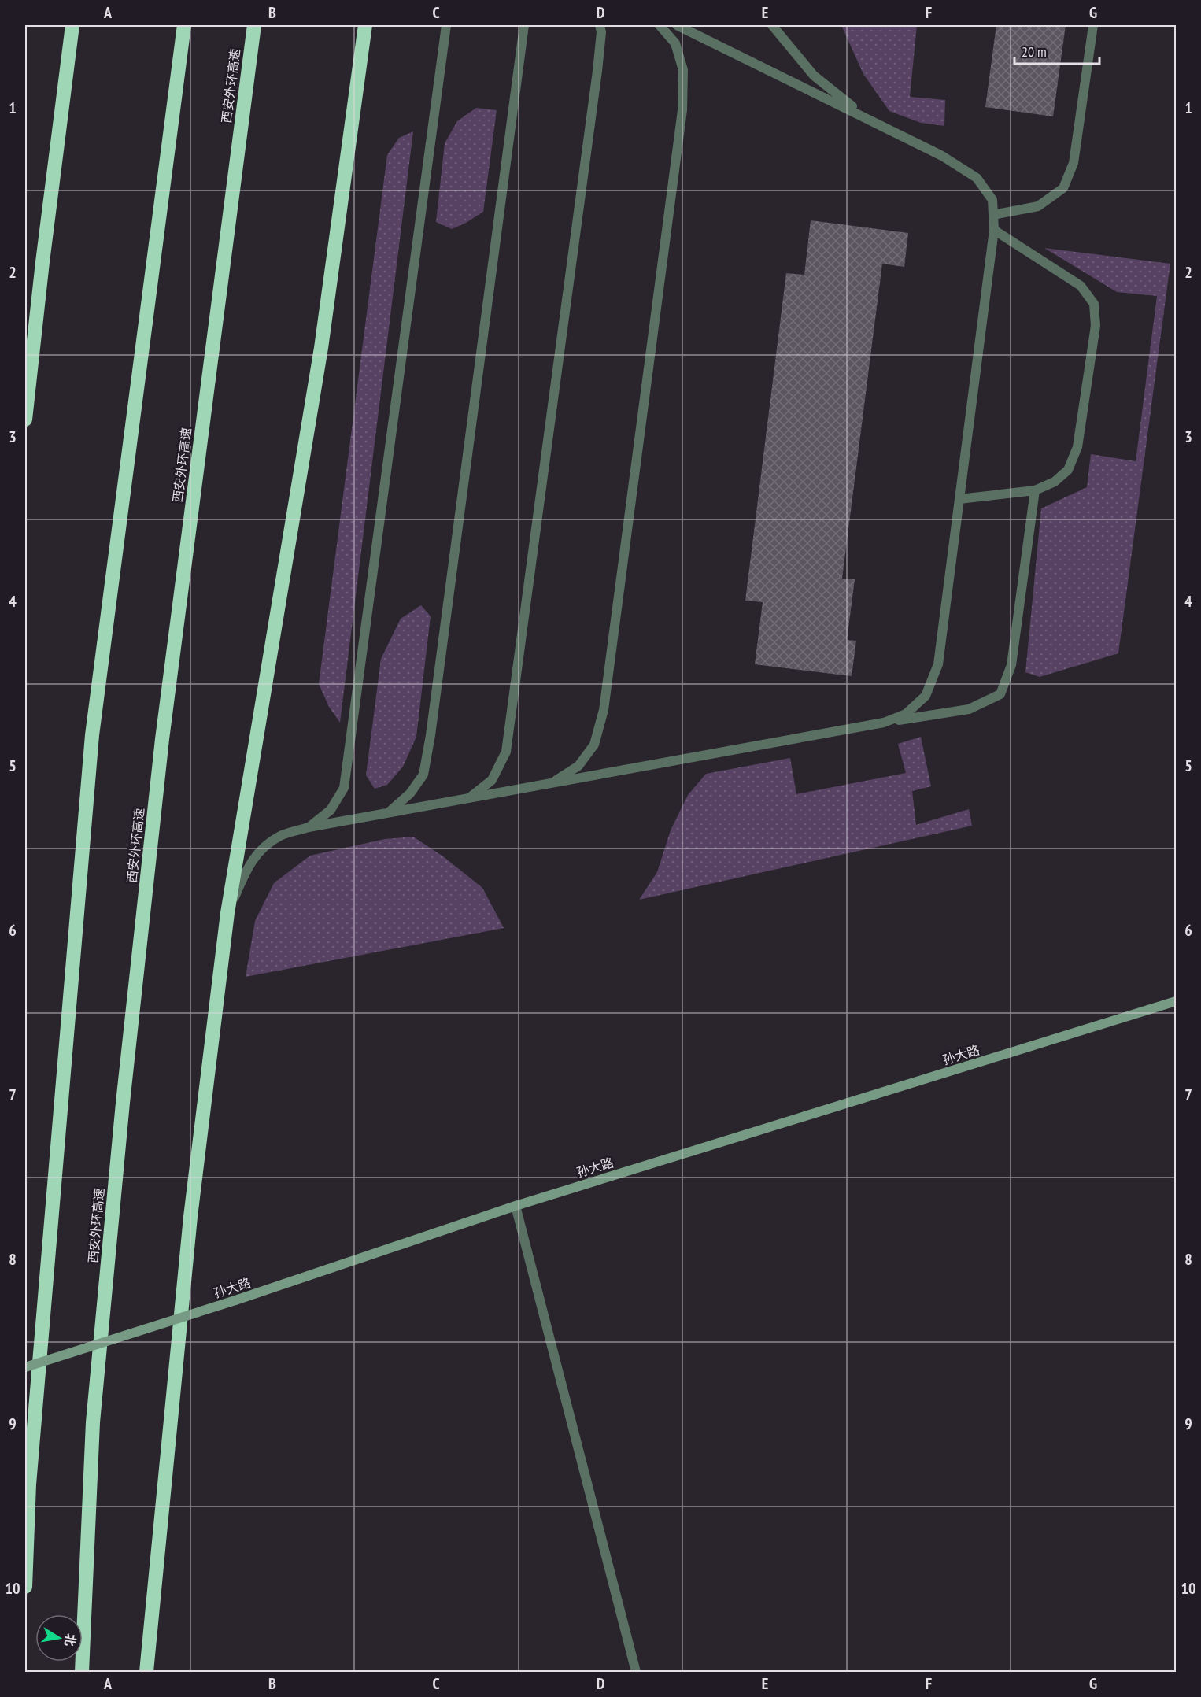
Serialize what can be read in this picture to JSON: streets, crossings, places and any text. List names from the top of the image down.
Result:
{
  "streets": {
    "highway": ["西安外环高速"],
    "street": ["孙大路"]
  },
  "scale_bar": "20 m",
  "north": "right",
  "grid": {
    "columns": [
      "A",
      "B",
      "C",
      "D",
      "E",
      "F",
      "G"
    ],
    "rows": [
      "1",
      "2",
      "3",
      "4",
      "5",
      "6",
      "7",
      "8",
      "9",
      "10"
    ]
  }
}
